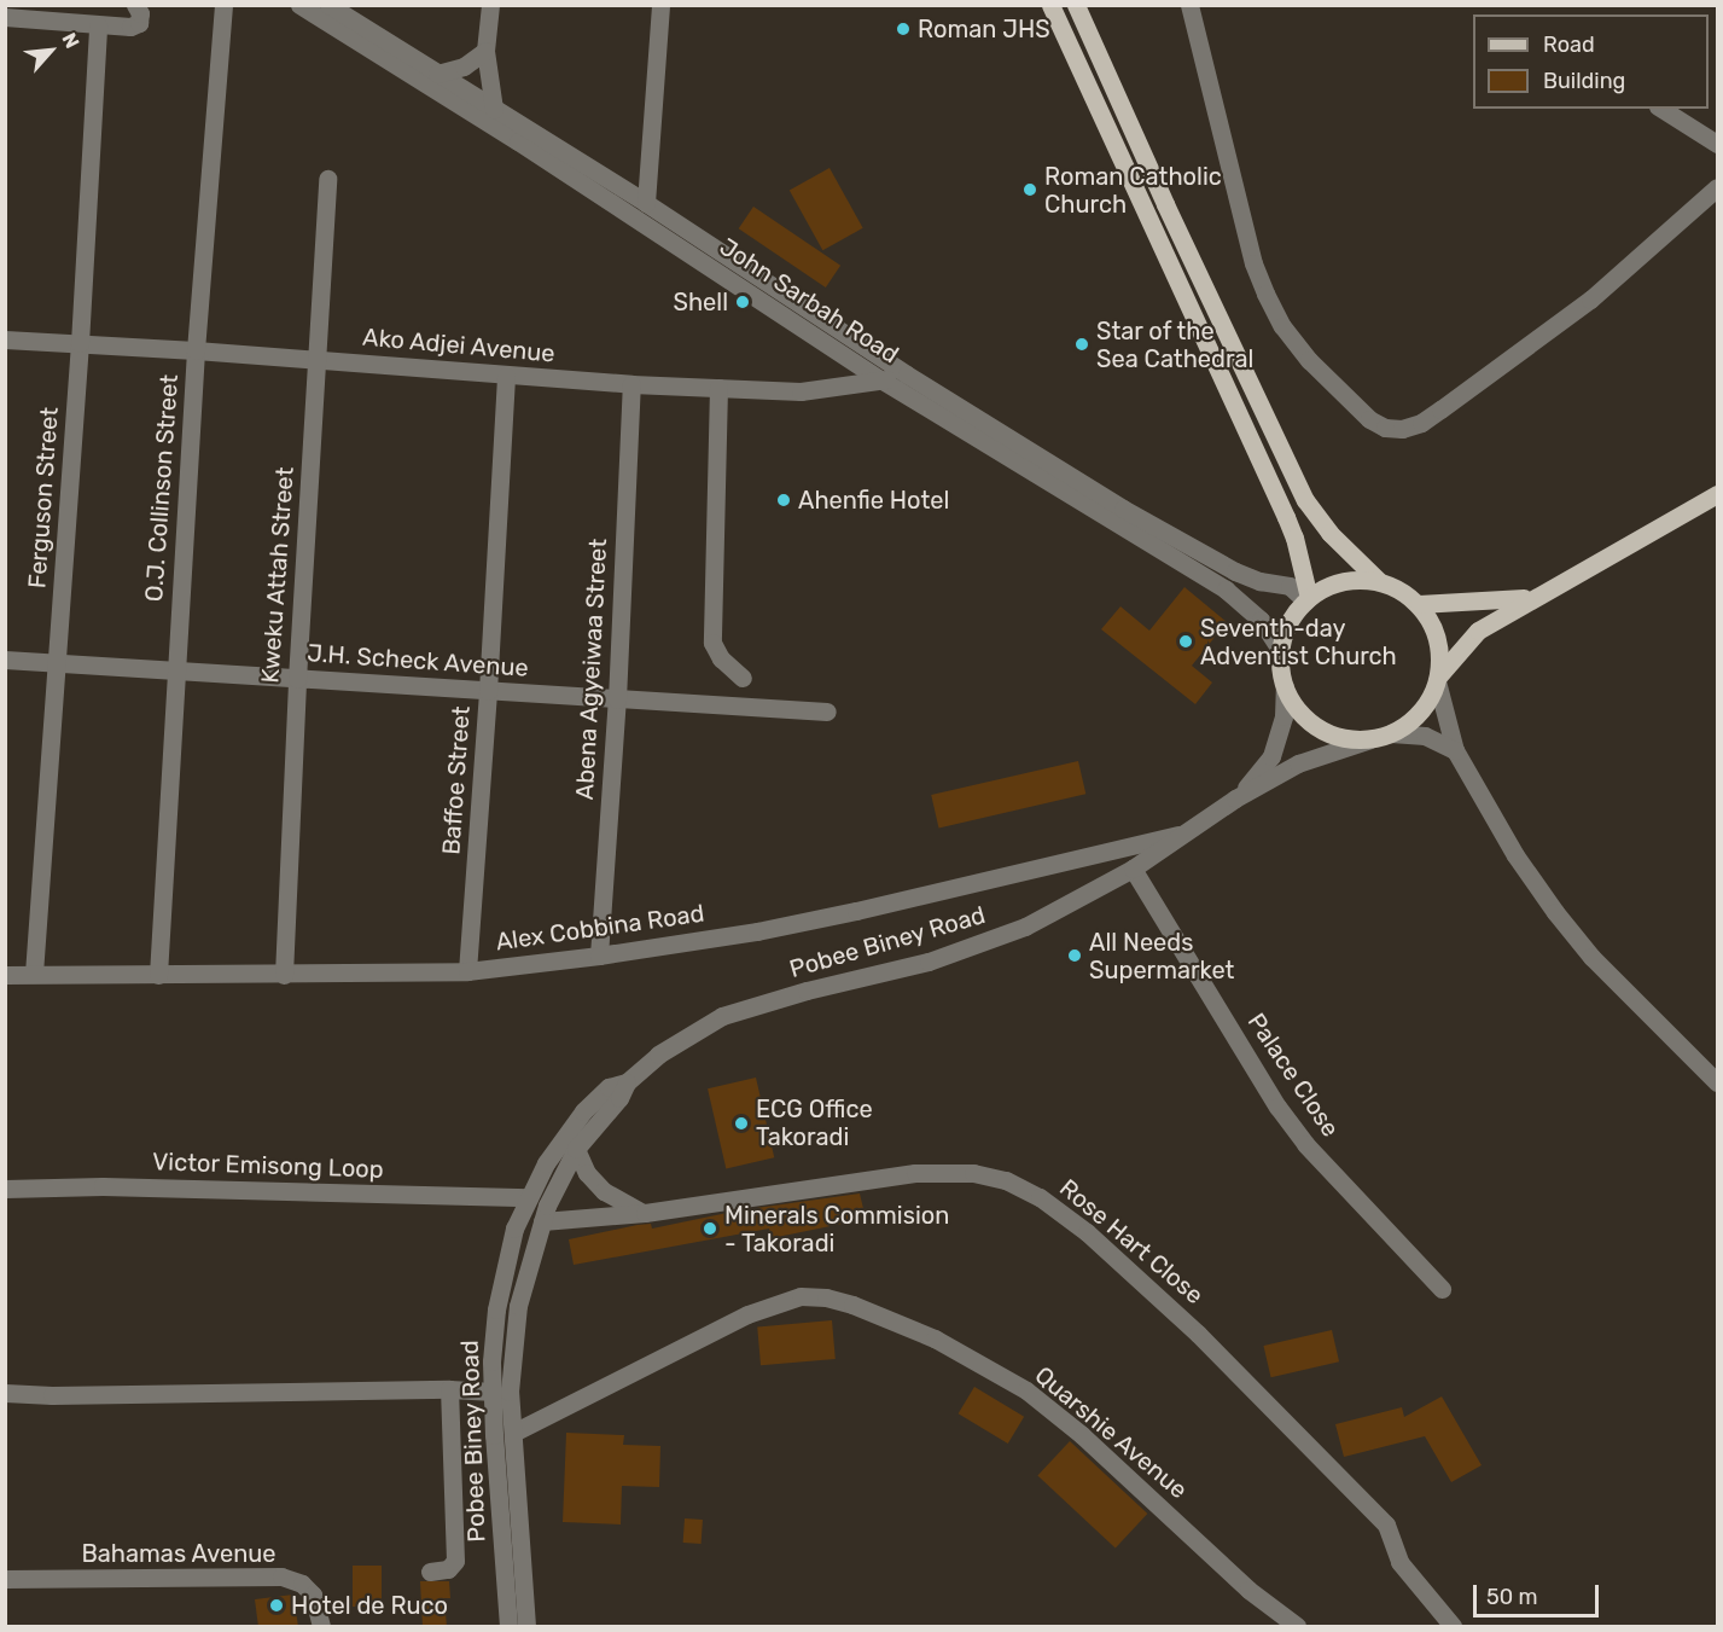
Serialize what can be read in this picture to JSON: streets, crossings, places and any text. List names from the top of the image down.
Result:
{
  "streets": {
    "street": [
      "John Sarbah Road",
      "Ako Adjei Avenue",
      "O.J. Collinson Street",
      "Ferguson Street",
      "Kweku Attah Street",
      "J.H. Scheck Avenue",
      "Abena Agyeiwaa Street",
      "Baffoe Street",
      "Alex Cobbina Road",
      "Pobee Biney Road",
      "Palace Close",
      "Victor Emisong Loop",
      "Rose Hart Close",
      "Quarshie Avenue",
      "Bahamas Avenue"
    ]
  },
  "crossings": [
    ["John Sarbah Road", "Ako Adjei Avenue"],
    ["Ako Adjei Avenue", "O.J. Collinson Street"],
    ["Ako Adjei Avenue", "Ferguson Street"],
    ["Ako Adjei Avenue", "Kweku Attah Street"],
    ["Ako Adjei Avenue", "Abena Agyeiwaa Street"],
    ["Ako Adjei Avenue", "Baffoe Street"],
    ["O.J. Collinson Street", "J.H. Scheck Avenue"],
    ["O.J. Collinson Street", "Alex Cobbina Road"],
    ["Ferguson Street", "J.H. Scheck Avenue"],
    ["Ferguson Street", "Alex Cobbina Road"],
    ["Kweku Attah Street", "J.H. Scheck Avenue"],
    ["Kweku Attah Street", "Alex Cobbina Road"],
    ["J.H. Scheck Avenue", "Abena Agyeiwaa Street"],
    ["J.H. Scheck Avenue", "Baffoe Street"],
    ["Abena Agyeiwaa Street", "Alex Cobbina Road"],
    ["Baffoe Street", "Alex Cobbina Road"],
    ["Alex Cobbina Road", "Pobee Biney Road"],
    ["Pobee Biney Road", "Palace Close"],
    ["Pobee Biney Road", "Victor Emisong Loop"],
    ["Pobee Biney Road", "Rose Hart Close"],
    ["Pobee Biney Road", "Quarshie Avenue"]
  ],
  "places": [
    "Roman JHS",
    "Roman Catholic Church",
    "Shell",
    "Star of the Sea Cathedral",
    "Ahenfie Hotel",
    "Seventh-day Adventist Church",
    "All Needs Supermarket",
    "ECG Office Takoradi",
    "Minerals Commision - Takoradi",
    "Hotel de Ruco"
  ],
  "legend": ["Road", "Building"],
  "scale_bar": "50 m",
  "north": "top right"
}
